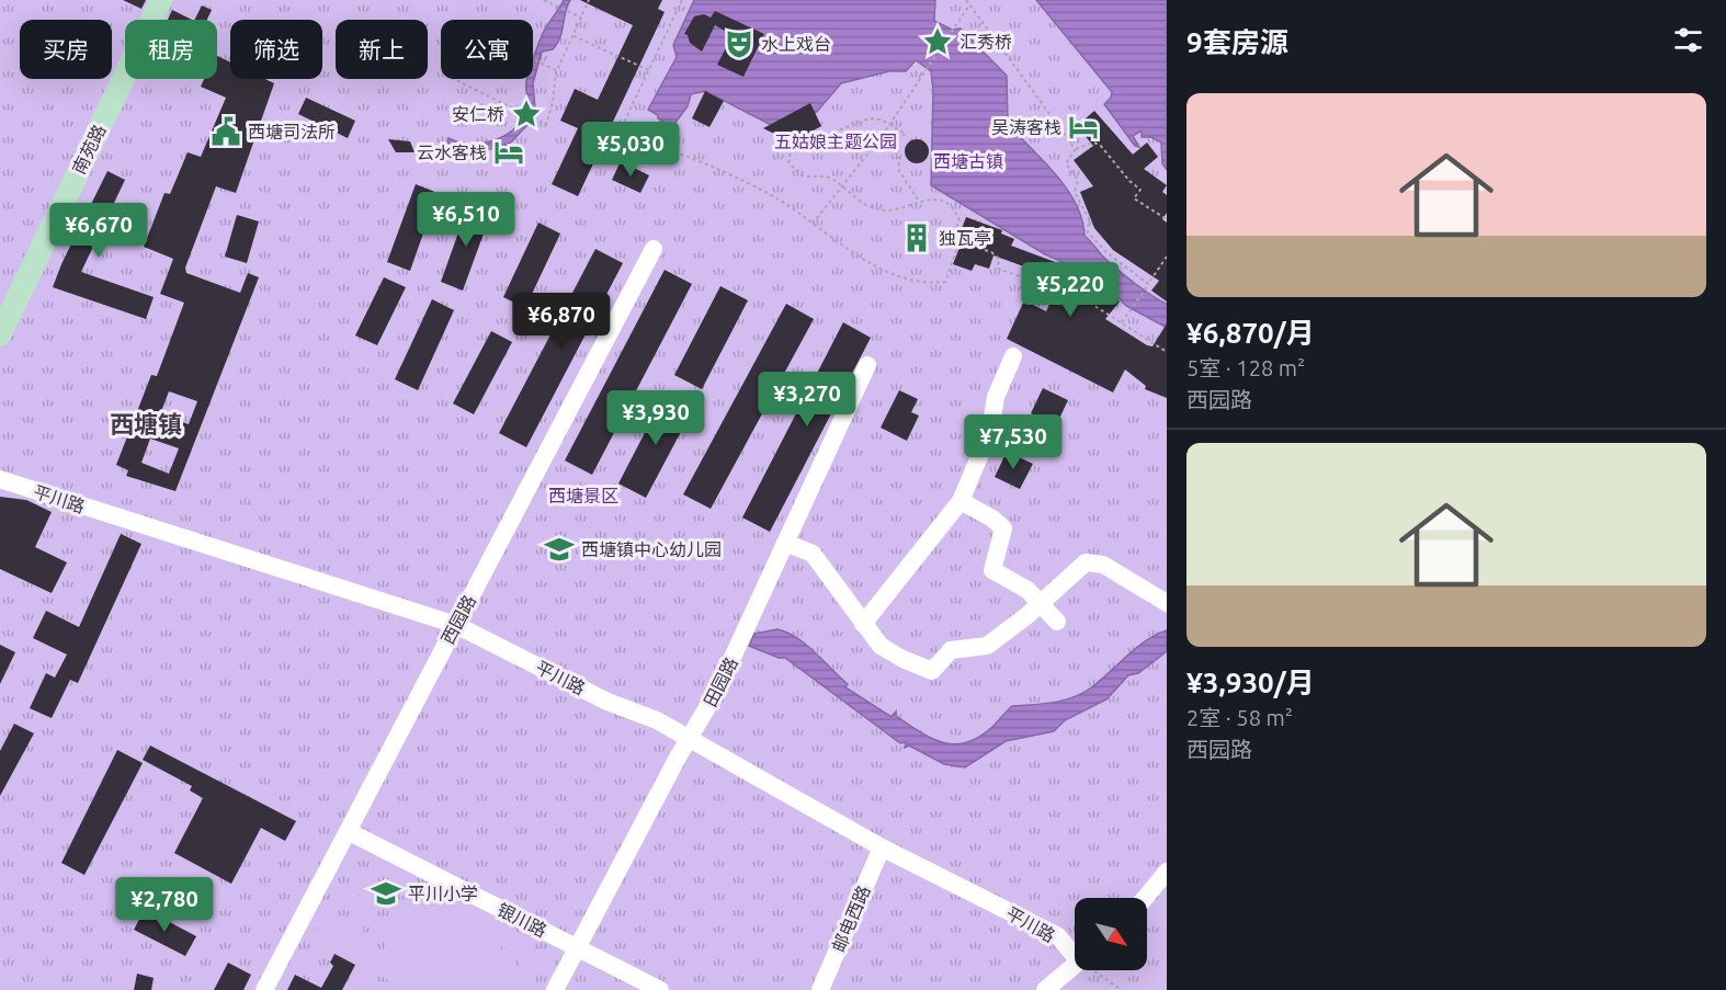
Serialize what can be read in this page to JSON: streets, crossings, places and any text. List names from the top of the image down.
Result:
{
  "streets": {
    "main road": ["南苑路"],
    "street": [
      "平川路",
      "西园路",
      "田园路",
      "邮电西路",
      "银川路"
    ]
  },
  "crossings": [
    ["平川路", "西园路"],
    ["平川路", "田园路"],
    ["平川路", "邮电西路"],
    ["西园路", "银川路"],
    ["田园路", "银川路"]
  ],
  "districts": ["西塘镇"],
  "parks": ["五姑娘主题公园", "西塘古镇", "西塘景区"],
  "places": {
    "place": ["汇秀桥", "安仁桥"],
    "theatre": ["水上戏台"],
    "hotel": ["吴涛客栈", "云水客栈"],
    "public building": ["西塘司法所"],
    "building": ["独瓦亭"],
    "school or university": ["西塘镇中心幼儿园", "平川小学"]
  },
  "north": "bottom right",
  "page": {
    "heading": "9套房源",
    "chip": [
      "买房",
      "租房",
      "筛选",
      "新上",
      "公寓"
    ],
    "list": [
      {
        "name": "¥6,870/月",
        "note": "5室 · 128 m² · 西园路"
      },
      {
        "name": "¥3,930/月",
        "note": "2室 · 58 m² · 西园路"
      }
    ],
    "price": [
      "¥5,030",
      "¥6,510",
      "¥6,670",
      "¥5,220",
      "¥6,870",
      "¥3,270",
      "¥3,930",
      "¥7,530",
      "¥2,780"
    ]
  }
}
